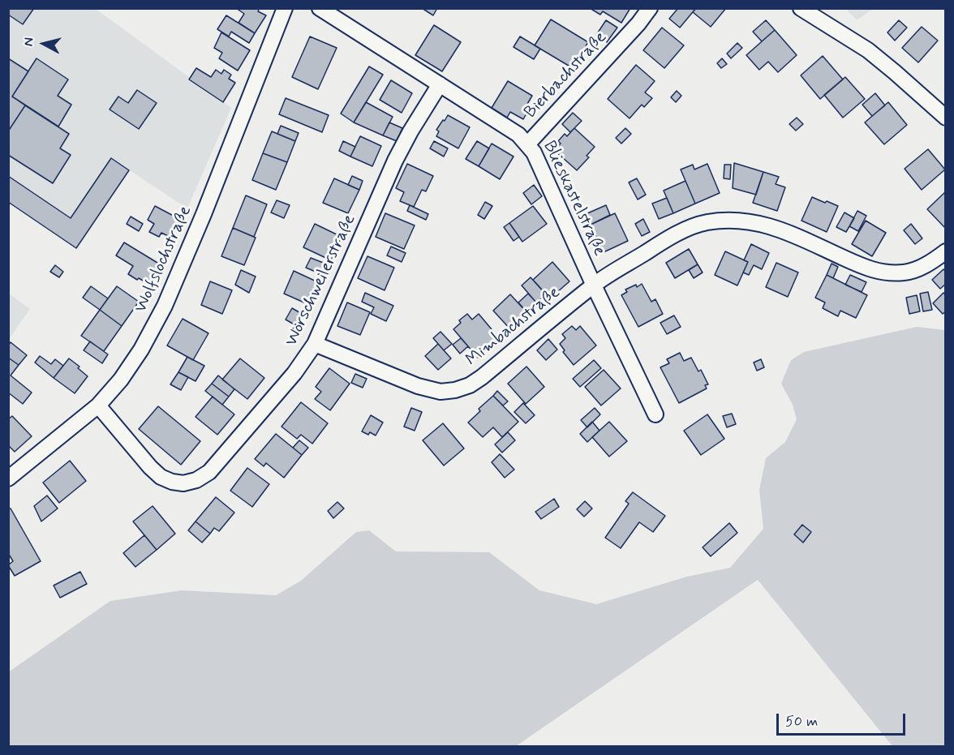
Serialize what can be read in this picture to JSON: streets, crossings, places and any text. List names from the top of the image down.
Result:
{
  "streets": {
    "street": [
      "Bierbachstraße",
      "Blieskastelstraße",
      "Wolfslochstraße",
      "Wörschweilerstraße",
      "Mimbachstraße"
    ]
  },
  "crossings": [
    ["Bierbachstraße", "Blieskastelstraße"],
    ["Blieskastelstraße", "Wörschweilerstraße"],
    ["Blieskastelstraße", "Mimbachstraße"],
    ["Wolfslochstraße", "Wörschweilerstraße"],
    ["Wörschweilerstraße", "Mimbachstraße"]
  ],
  "scale_bar": "50 m",
  "north": "left"
}
